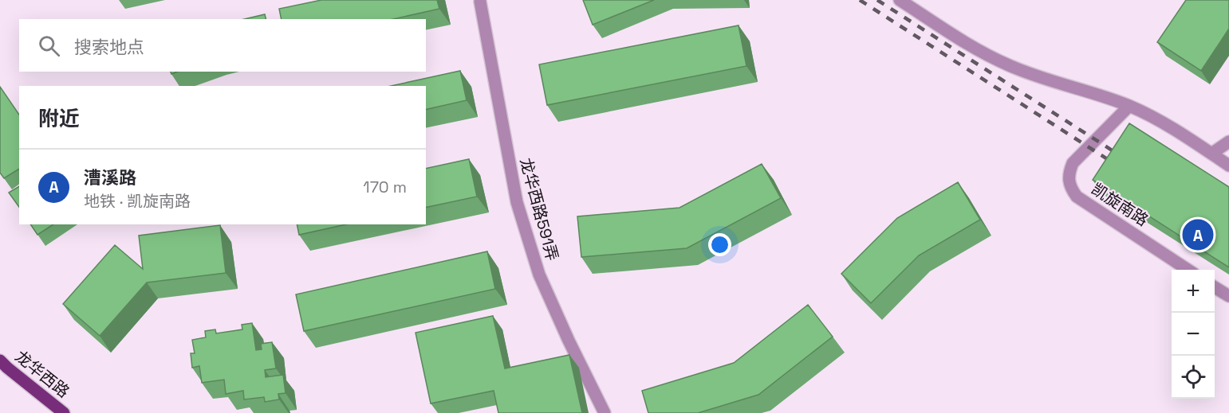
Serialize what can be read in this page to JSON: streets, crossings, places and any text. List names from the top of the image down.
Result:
{
  "streets": {
    "main road": ["龙华西路"],
    "street": ["凯旋南路", "龙华西路591弄"]
  },
  "page": {
    "search": "搜索地点",
    "heading": "附近",
    "list": [
      {
        "mark": "A",
        "name": "漕溪路",
        "note": "地铁 · 凯旋南路",
        "value": "170 m"
      }
    ],
    "pins": "A",
    "map_buttons": ["+", "−"]
  }
}
